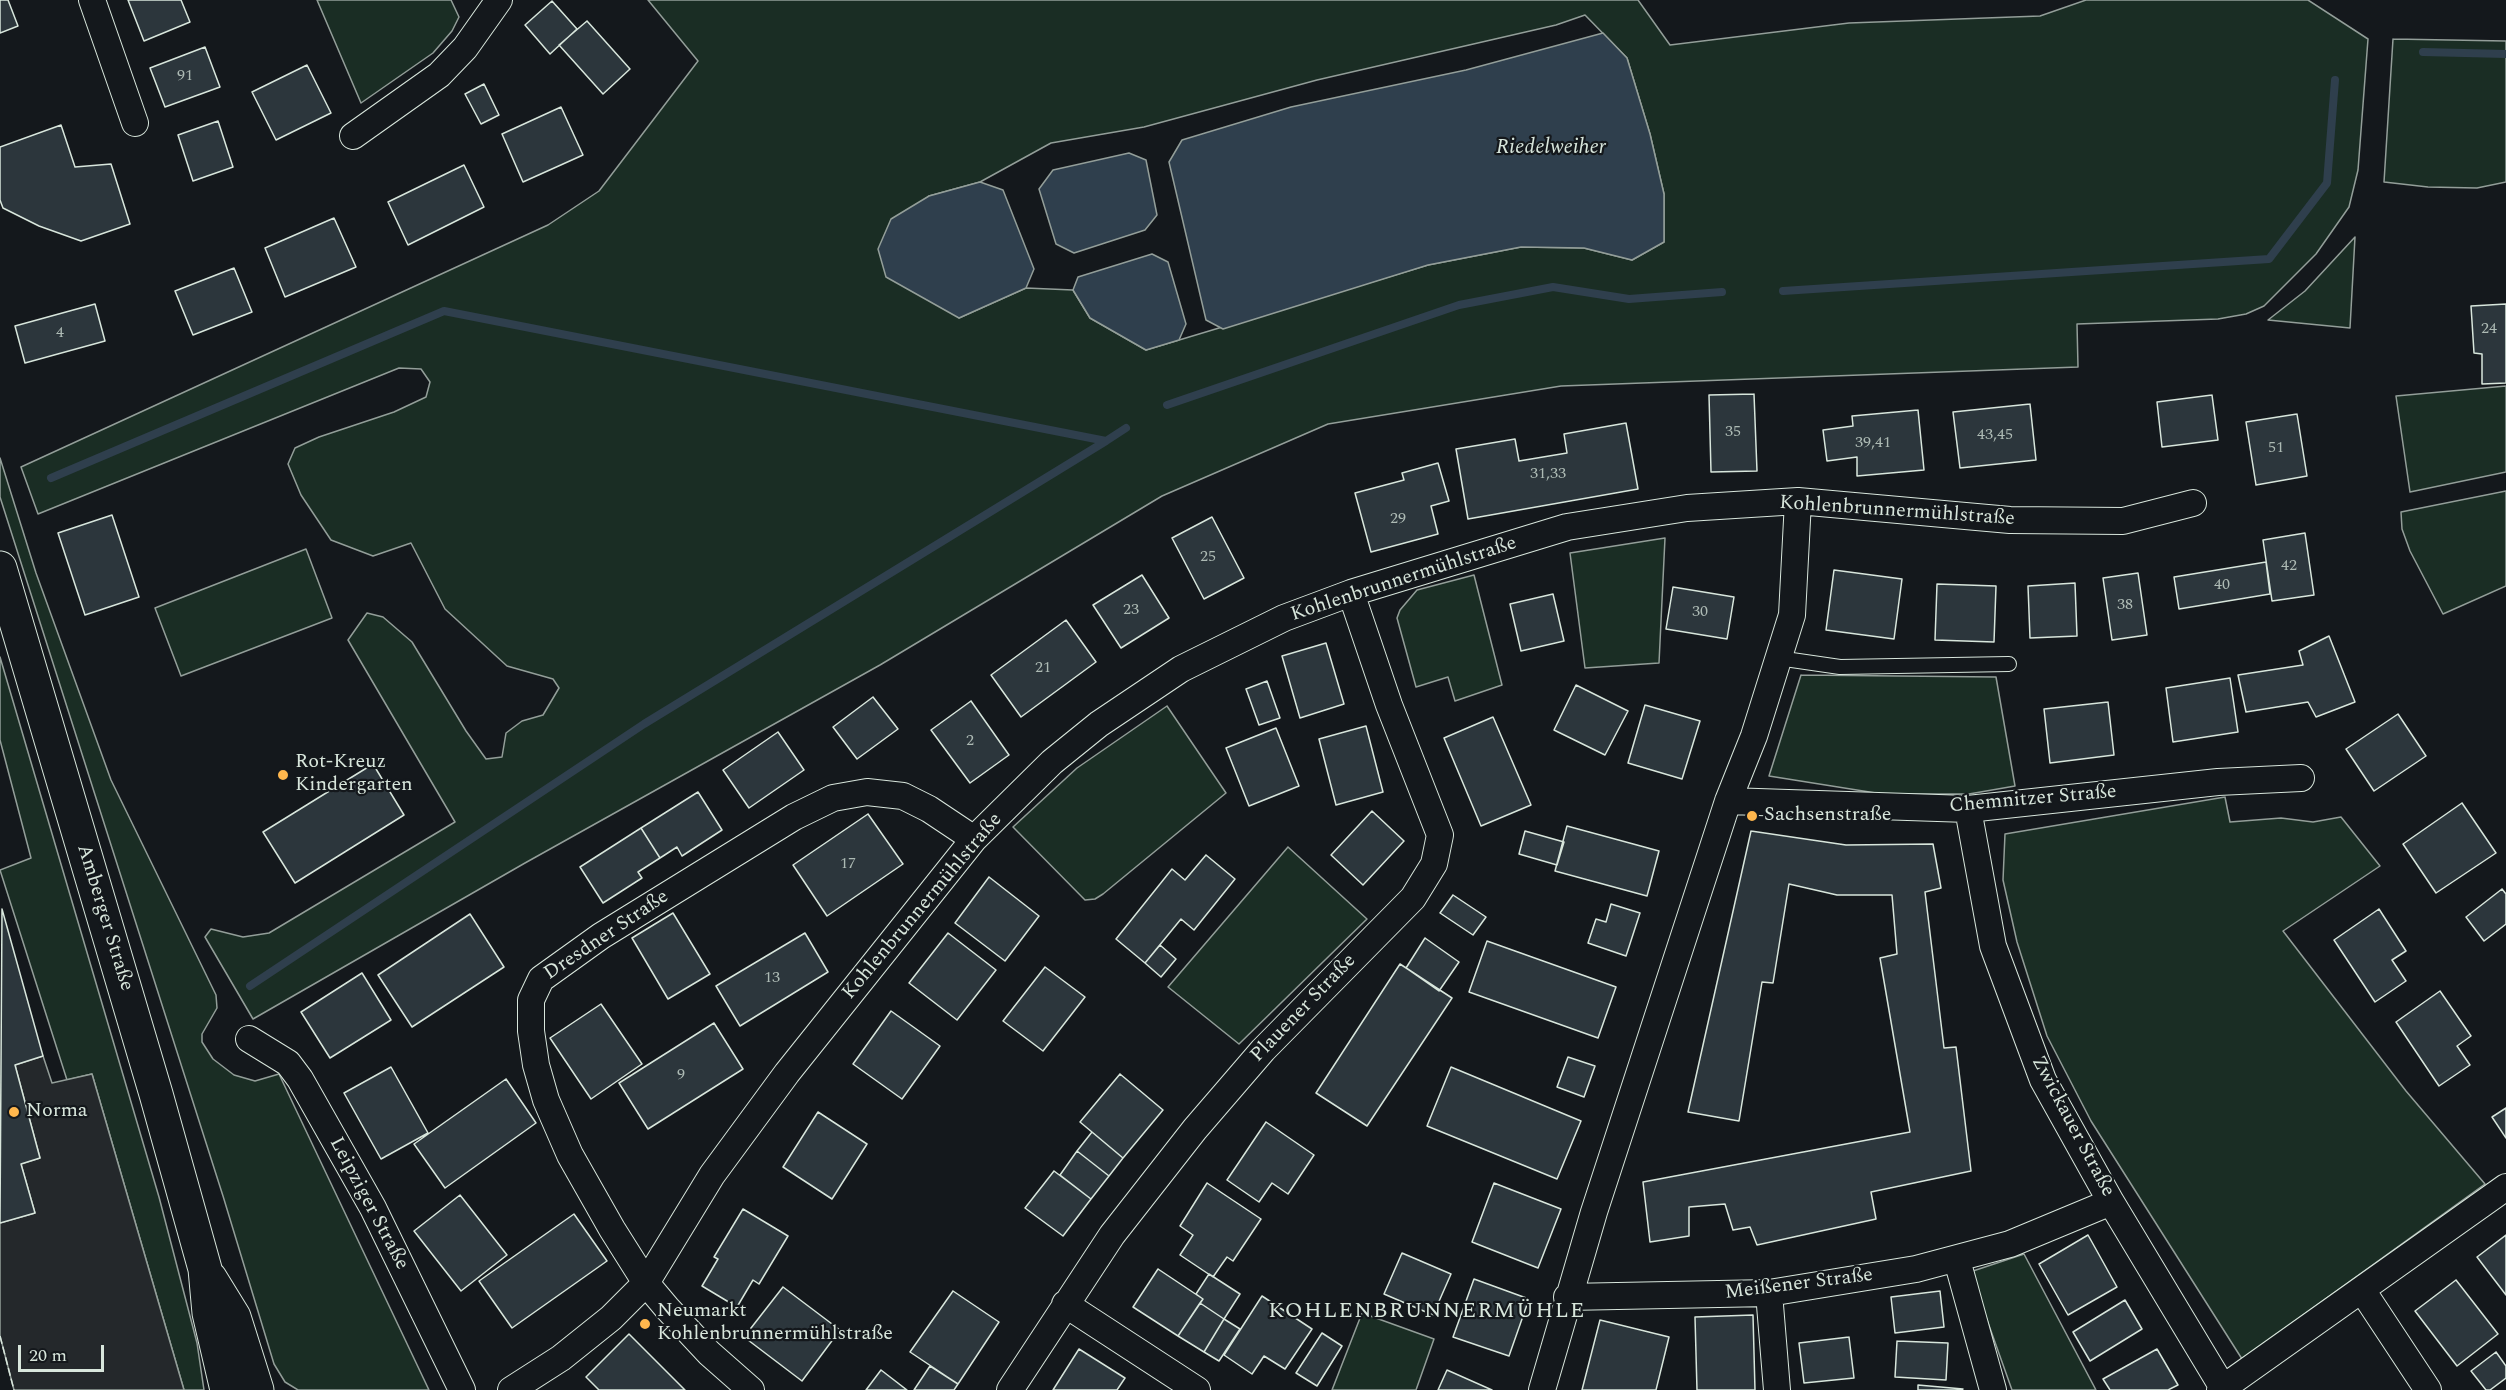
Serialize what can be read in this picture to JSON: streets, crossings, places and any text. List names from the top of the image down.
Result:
{
  "streets": {
    "main road": ["Amberger Straße"],
    "street": [
      "Kohlenbrunnermühlstraße",
      "Chemnitzer Straße",
      "Dresdner Straße",
      "Plauener Straße",
      "Zwickauer Straße",
      "Leipziger Straße",
      "Meißener Straße"
    ]
  },
  "crossings": [
    ["Kohlenbrunnermühlstraße", "Dresdner Straße"],
    ["Kohlenbrunnermühlstraße", "Plauener Straße"],
    ["Chemnitzer Straße", "Zwickauer Straße"],
    ["Zwickauer Straße", "Meißener Straße"]
  ],
  "districts": ["KOHLENBRUNNERMÜHLE"],
  "water": ["Riedelweiher"],
  "places": [
    "Rot-Kreuz Kindergarten",
    "Sachsenstraße",
    "Norma",
    "Neumarkt Kohlenbrunnermühlstraße"
  ],
  "house_numbers": [
    "91",
    "24",
    "4",
    "35",
    "43,45",
    "39,41",
    "51",
    "31,33",
    "29",
    "25",
    "42",
    "40",
    "38",
    "23",
    "30",
    "21",
    "2",
    "17",
    "13",
    "9"
  ],
  "scale_bar": "20 m"
}
